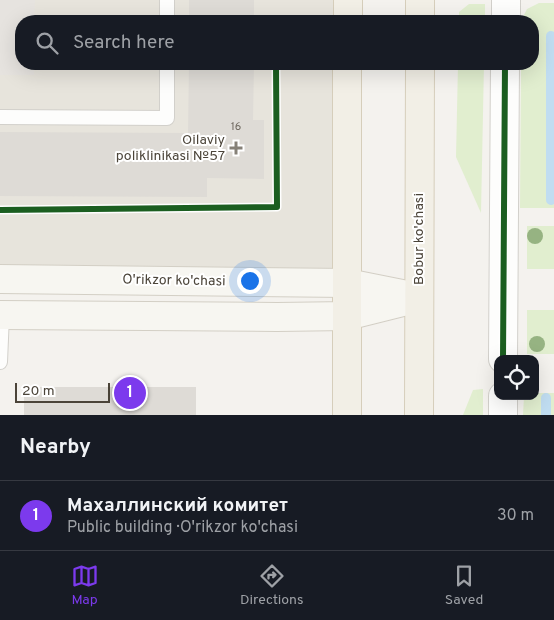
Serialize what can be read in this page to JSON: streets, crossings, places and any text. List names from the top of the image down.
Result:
{
  "streets": {
    "main road": ["Bobur ko'chasi", "O'rikzor ko'chasi"]
  },
  "crossings": [
    ["Bobur ko'chasi", "O'rikzor ko'chasi"]
  ],
  "places": {
    "health": ["Oilaviy poliklinikasi №57"]
  },
  "house_numbers": ["16"],
  "scale_bar": "20 m",
  "page": {
    "search": "Search here",
    "pins": "1",
    "scale": "20 m",
    "heading": "Nearby",
    "list": [
      {
        "mark": "1",
        "name": "Махаллинский комитет",
        "note": "Public building · O'rikzor ko'chasi",
        "value": "30 m"
      }
    ],
    "nav": ["Map", "Directions", "Saved"]
  }
}
